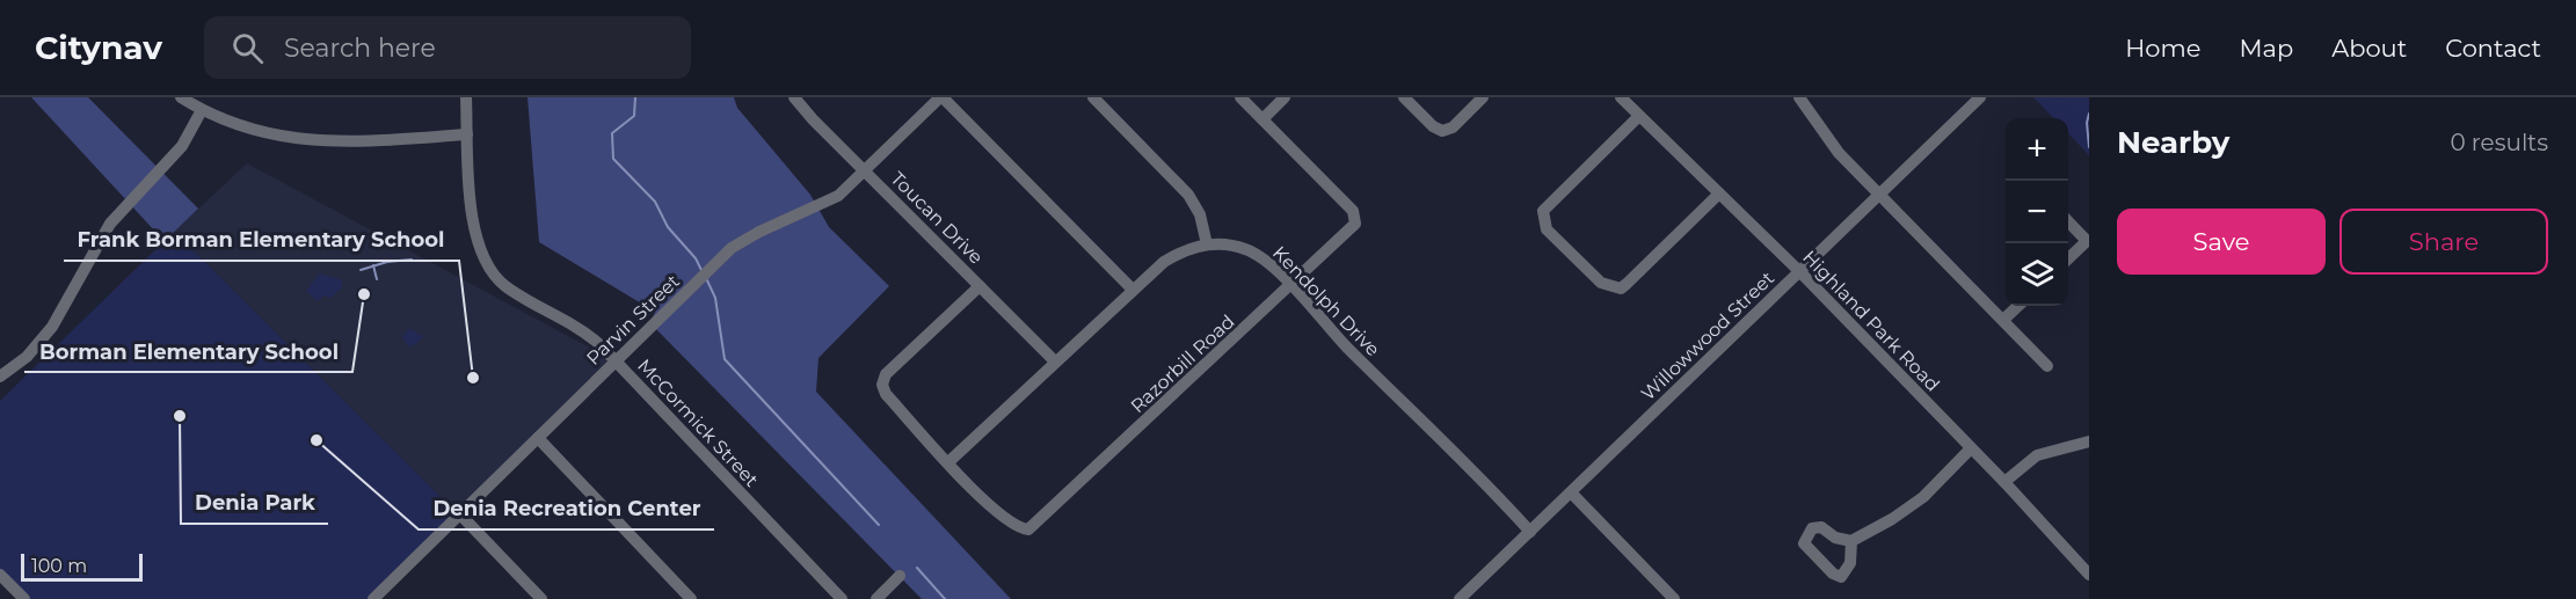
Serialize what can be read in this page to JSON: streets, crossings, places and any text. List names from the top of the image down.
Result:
{
  "streets": {
    "street": [
      "Toucan Drive",
      "Kendolph Drive",
      "Parvin Street",
      "Highland Park Road",
      "Willowwood Street",
      "Razorbill Road",
      "McCormick Street"
    ]
  },
  "crossings": [
    ["Toucan Drive", "Kendolph Drive"],
    ["Toucan Drive", "Parvin Street"],
    ["Kendolph Drive", "Willowwood Street"],
    ["Kendolph Drive", "Razorbill Road"],
    ["Parvin Street", "McCormick Street"],
    ["Highland Park Road", "Willowwood Street"]
  ],
  "places": [
    "Borman Elementary School",
    "Frank Borman Elementary School",
    "Denia Park",
    "Denia Recreation Center"
  ],
  "scale_bar": "100 m",
  "page": {
    "header": "Citynav",
    "search": "Search here",
    "nav": [
      "Home",
      "Map",
      "About",
      "Contact"
    ],
    "heading": ["Nearby", "0 results"],
    "map_buttons": ["+", "−"],
    "buttons": ["Save", "Share"],
    "scale": "100 m"
  }
}
